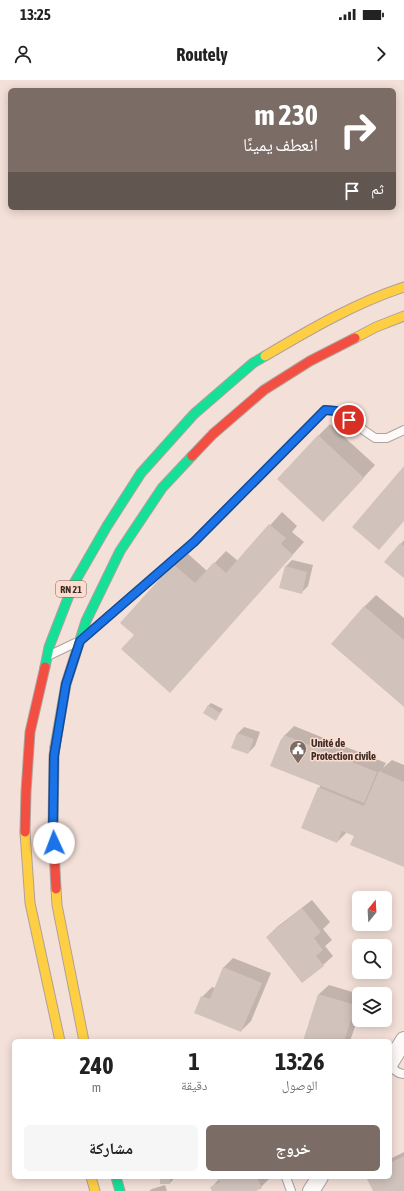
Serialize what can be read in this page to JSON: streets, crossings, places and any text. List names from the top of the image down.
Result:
{
  "streets": {
    "highway": ["RN 21"]
  },
  "places": {
    "public building": ["Unité de Protection civile"]
  },
  "north": "top",
  "page": {
    "status": "13:25",
    "header": "Routely",
    "turn": ["230 m", "انعطف يمينًا"],
    "then": "ثم",
    "eta": [
      "13:26",
      "الوصول",
      "1",
      "دقيقة",
      "240",
      "m"
    ],
    "buttons": ["خروج", "مشاركة"]
  }
}
